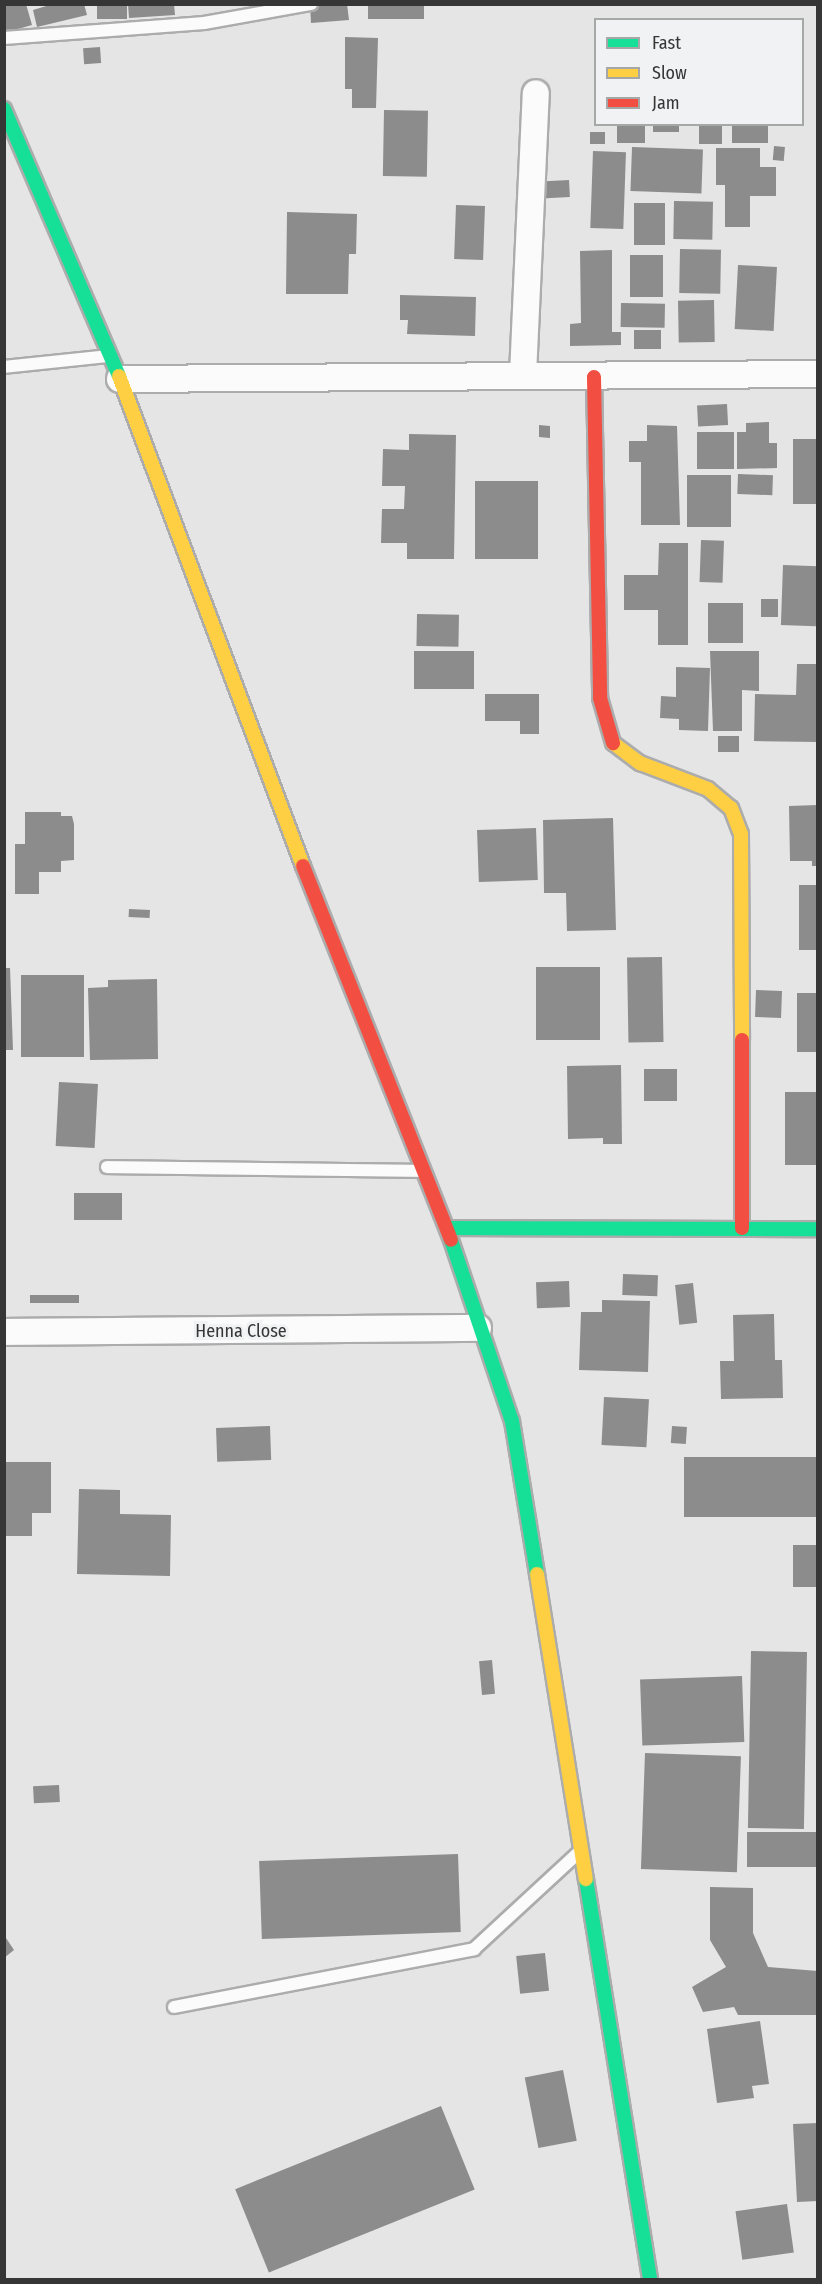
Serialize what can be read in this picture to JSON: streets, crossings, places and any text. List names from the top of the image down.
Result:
{
  "streets": {
    "street": ["Henna Close"]
  },
  "legend": ["Fast", "Slow", "Jam"]
}
